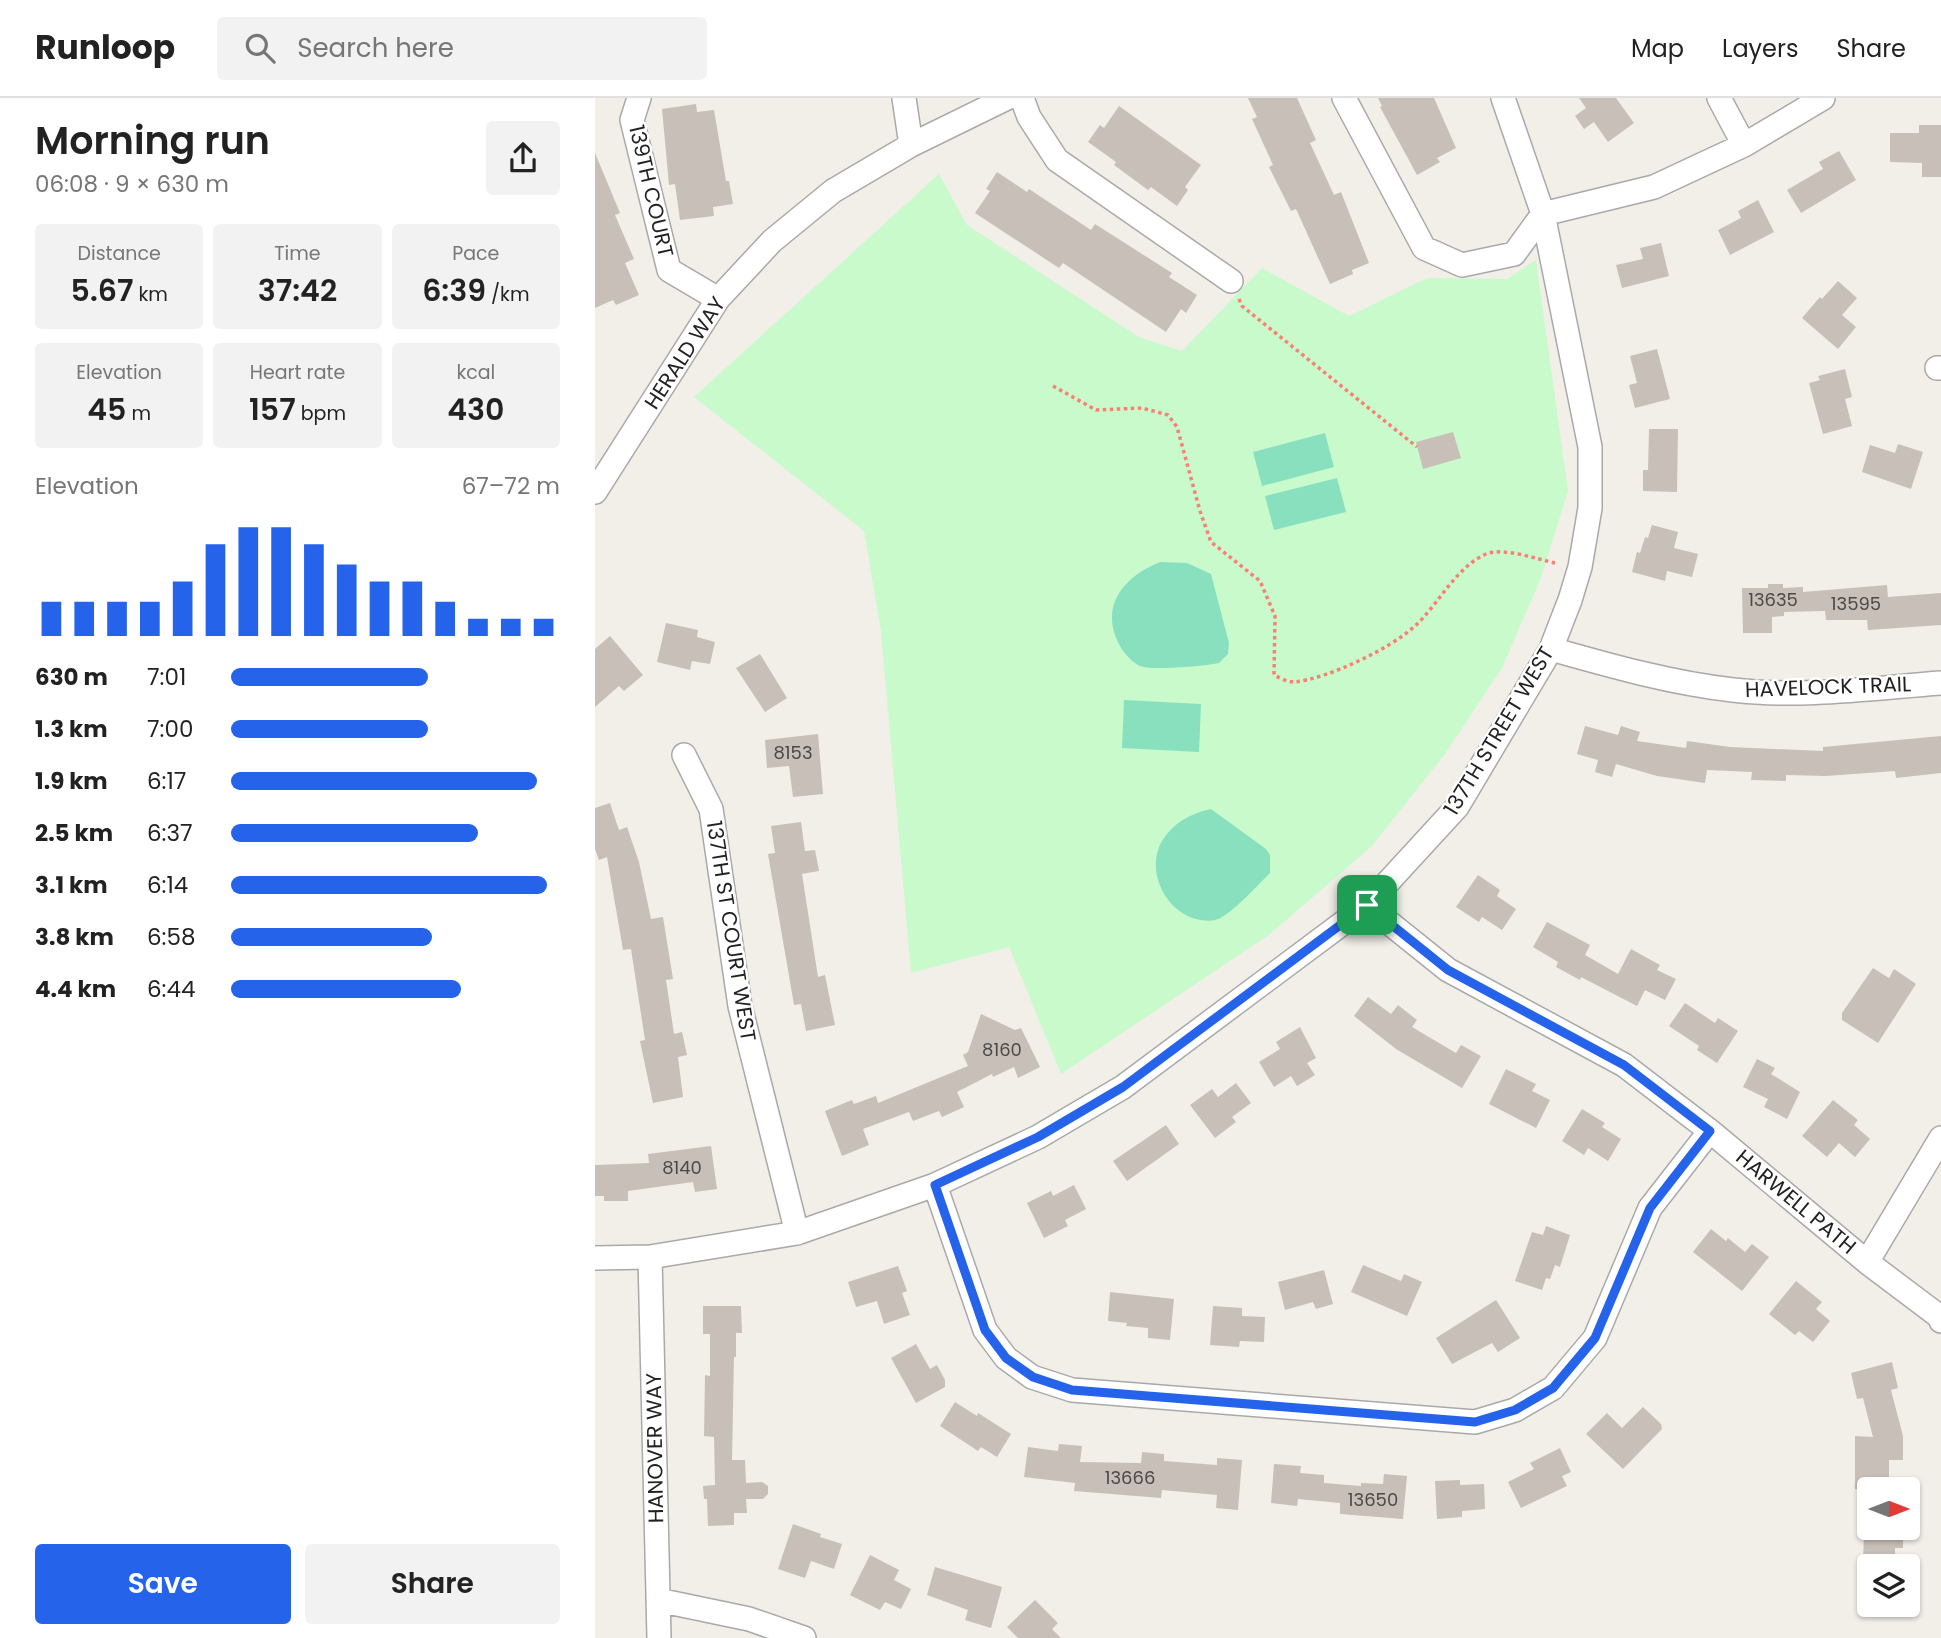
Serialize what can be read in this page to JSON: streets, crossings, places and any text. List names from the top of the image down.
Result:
{
  "streets": {
    "street": [
      "139TH COURT",
      "HERALD WAY",
      "HAVELOCK TRAIL",
      "137TH STREET WEST",
      "137TH ST COURT WEST",
      "HARWELL PATH",
      "HANOVER WAY"
    ]
  },
  "crossings": [
    ["139TH COURT", "HERALD WAY"],
    ["HAVELOCK TRAIL", "137TH STREET WEST"],
    ["137TH STREET WEST", "137TH ST COURT WEST"],
    ["137TH STREET WEST", "HARWELL PATH"],
    ["137TH STREET WEST", "HANOVER WAY"]
  ],
  "house_numbers": [
    "13635",
    "13595",
    "8153",
    "8160",
    "8140",
    "13666",
    "13650"
  ],
  "north": "right",
  "page": {
    "header": "Runloop",
    "search": "Search here",
    "nav": ["Map", "Layers", "Share"],
    "heading": ["Morning run", "06:08 · 9 × 630 m"],
    "stats": [
      ["Distance", "5.67 km"],
      ["Time", "37:42"],
      ["Pace", "6:39 /km"],
      ["Elevation", "45 m"],
      ["Heart rate", "157 bpm"],
      ["kcal", "430"]
    ],
    "chart": ["Elevation", "67–72 m"],
    "list": [
      {
        "name": "630 m",
        "note": "7:01"
      },
      {
        "name": "1.3 km",
        "note": "7:00"
      },
      {
        "name": "1.9 km",
        "note": "6:17"
      },
      {
        "name": "2.5 km",
        "note": "6:37"
      },
      {
        "name": "3.1 km",
        "note": "6:14"
      },
      {
        "name": "3.8 km",
        "note": "6:58"
      },
      {
        "name": "4.4 km",
        "note": "6:44"
      }
    ],
    "buttons": ["Save", "Share"]
  }
}
